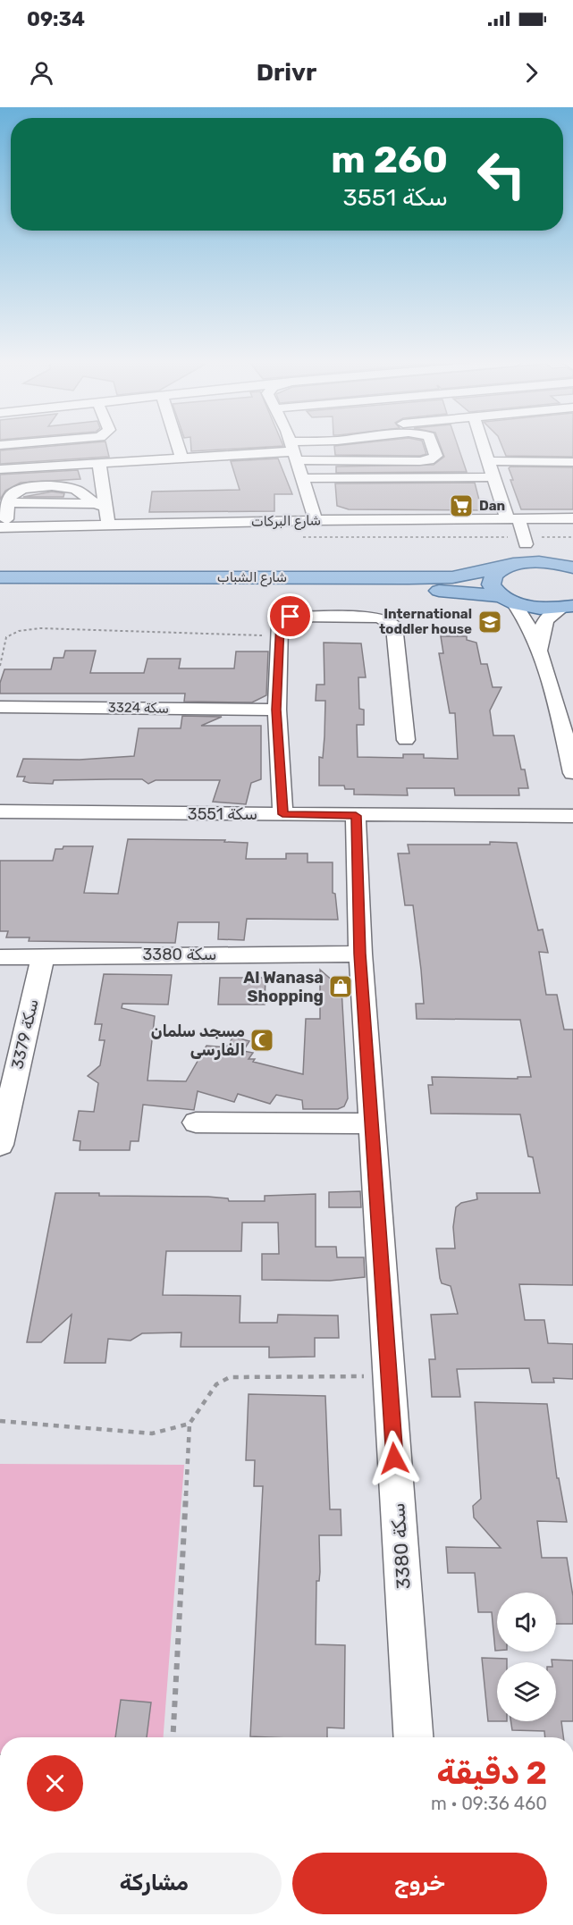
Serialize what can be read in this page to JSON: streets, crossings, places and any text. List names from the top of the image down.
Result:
{
  "streets": {
    "main road": ["شارع الشباب"],
    "street": [
      "شارع البركات",
      "سكة 3324",
      "سكة 3551",
      "سكة 3380",
      "سكة 3379"
    ]
  },
  "crossings": [
    ["سكة 3551", "سكة 3380"],
    ["سكة 3380", "سكة 3379"]
  ],
  "places": {
    "supermarket": ["Dan"],
    "school or university": ["International toddler house"],
    "shop": ["Al Wanasa Shopping"],
    "mosque": ["مسجد سلمان الفارسى"]
  },
  "page": {
    "status": "09:34",
    "header": "Drivr",
    "turn": ["260 m", "سكة 3551"],
    "heading": ["2 دقيقة", "460 m · 09:36"],
    "buttons": ["خروج", "مشاركة"]
  }
}
